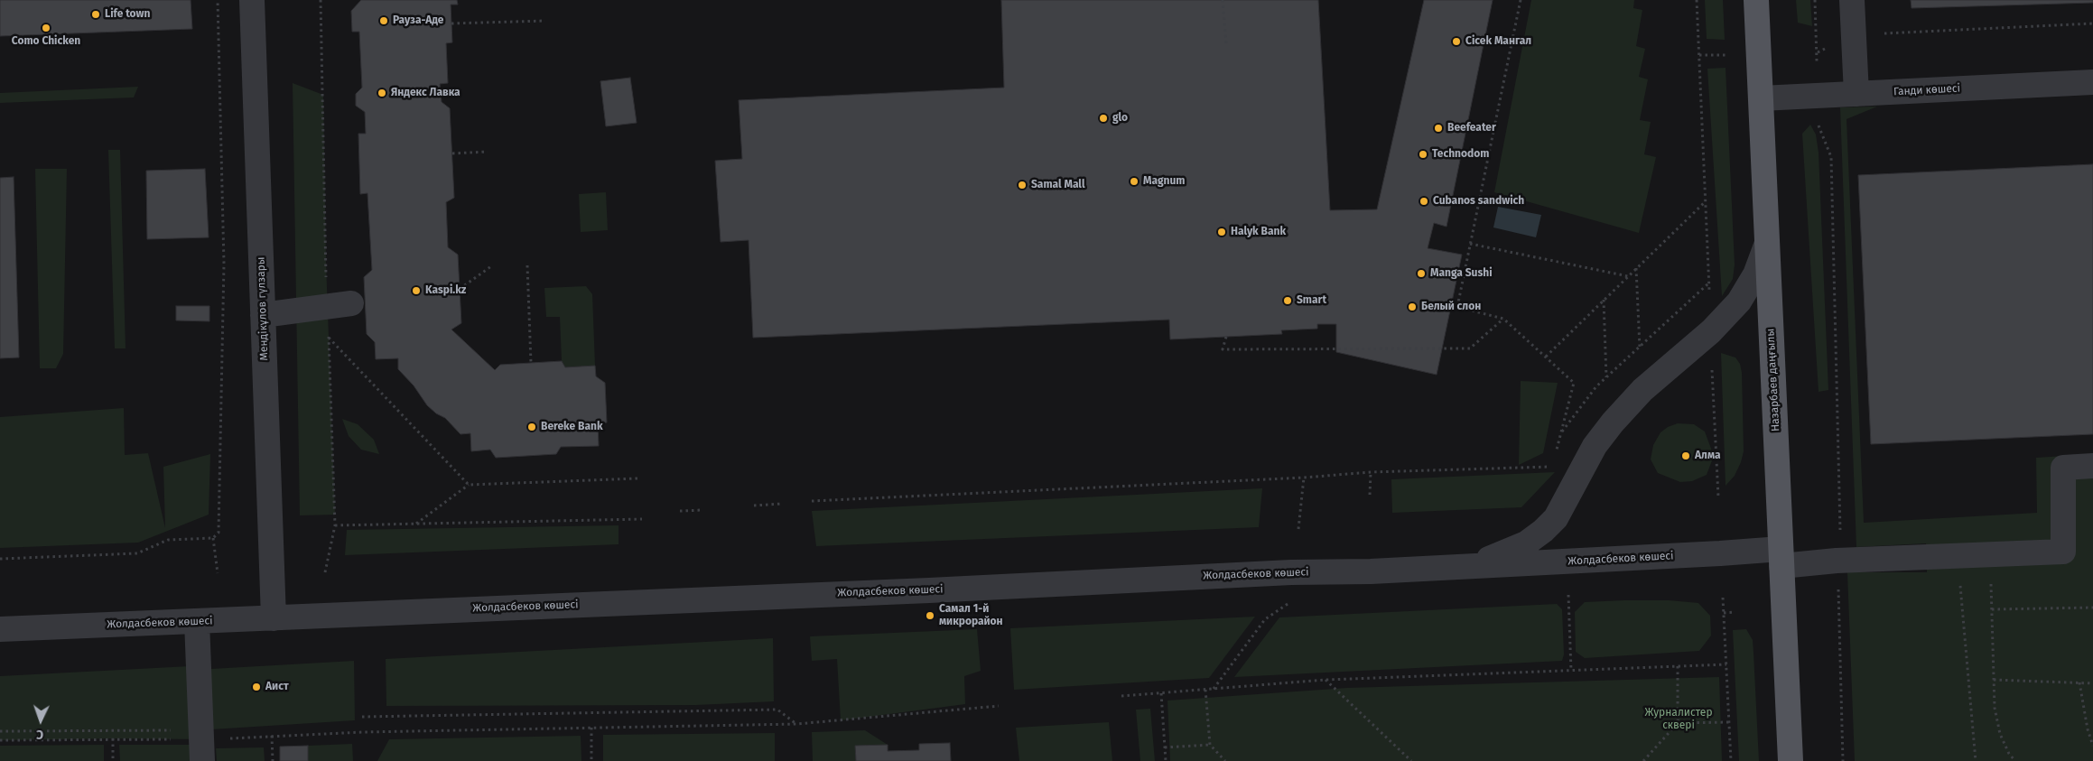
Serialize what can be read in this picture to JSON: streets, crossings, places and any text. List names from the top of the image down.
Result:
{
  "streets": {
    "main road": ["Назарбаев даңғылы"],
    "street": ["Ганди көшесі", "Мендікұлов гүлзары", "Жолдасбеков көшесі"]
  },
  "crossings": [
    ["Ганди көшесі", "Назарбаев даңғылы"],
    ["Мендікұлов гүлзары", "Жолдасбеков көшесі"],
    ["Назарбаев даңғылы", "Жолдасбеков көшесі"]
  ],
  "parks": ["Журналиcтер сквері"],
  "places": [
    "Life town",
    "Рауза-Аде",
    "Como Chicken",
    "Cicek Мангал",
    "Яндекс Лавка",
    "glo",
    "Beefeater",
    "Technodom",
    "Magnum",
    "Samal Mall",
    "Cubanos sandwich",
    "Halyk Bank",
    "Manga Sushi",
    "Kaspi.kz",
    "Smart",
    "Белый слон",
    "Bereke Bank",
    "Алма",
    "Самал 1-й микрорайон",
    "Аист"
  ],
  "north": "bottom"
}
